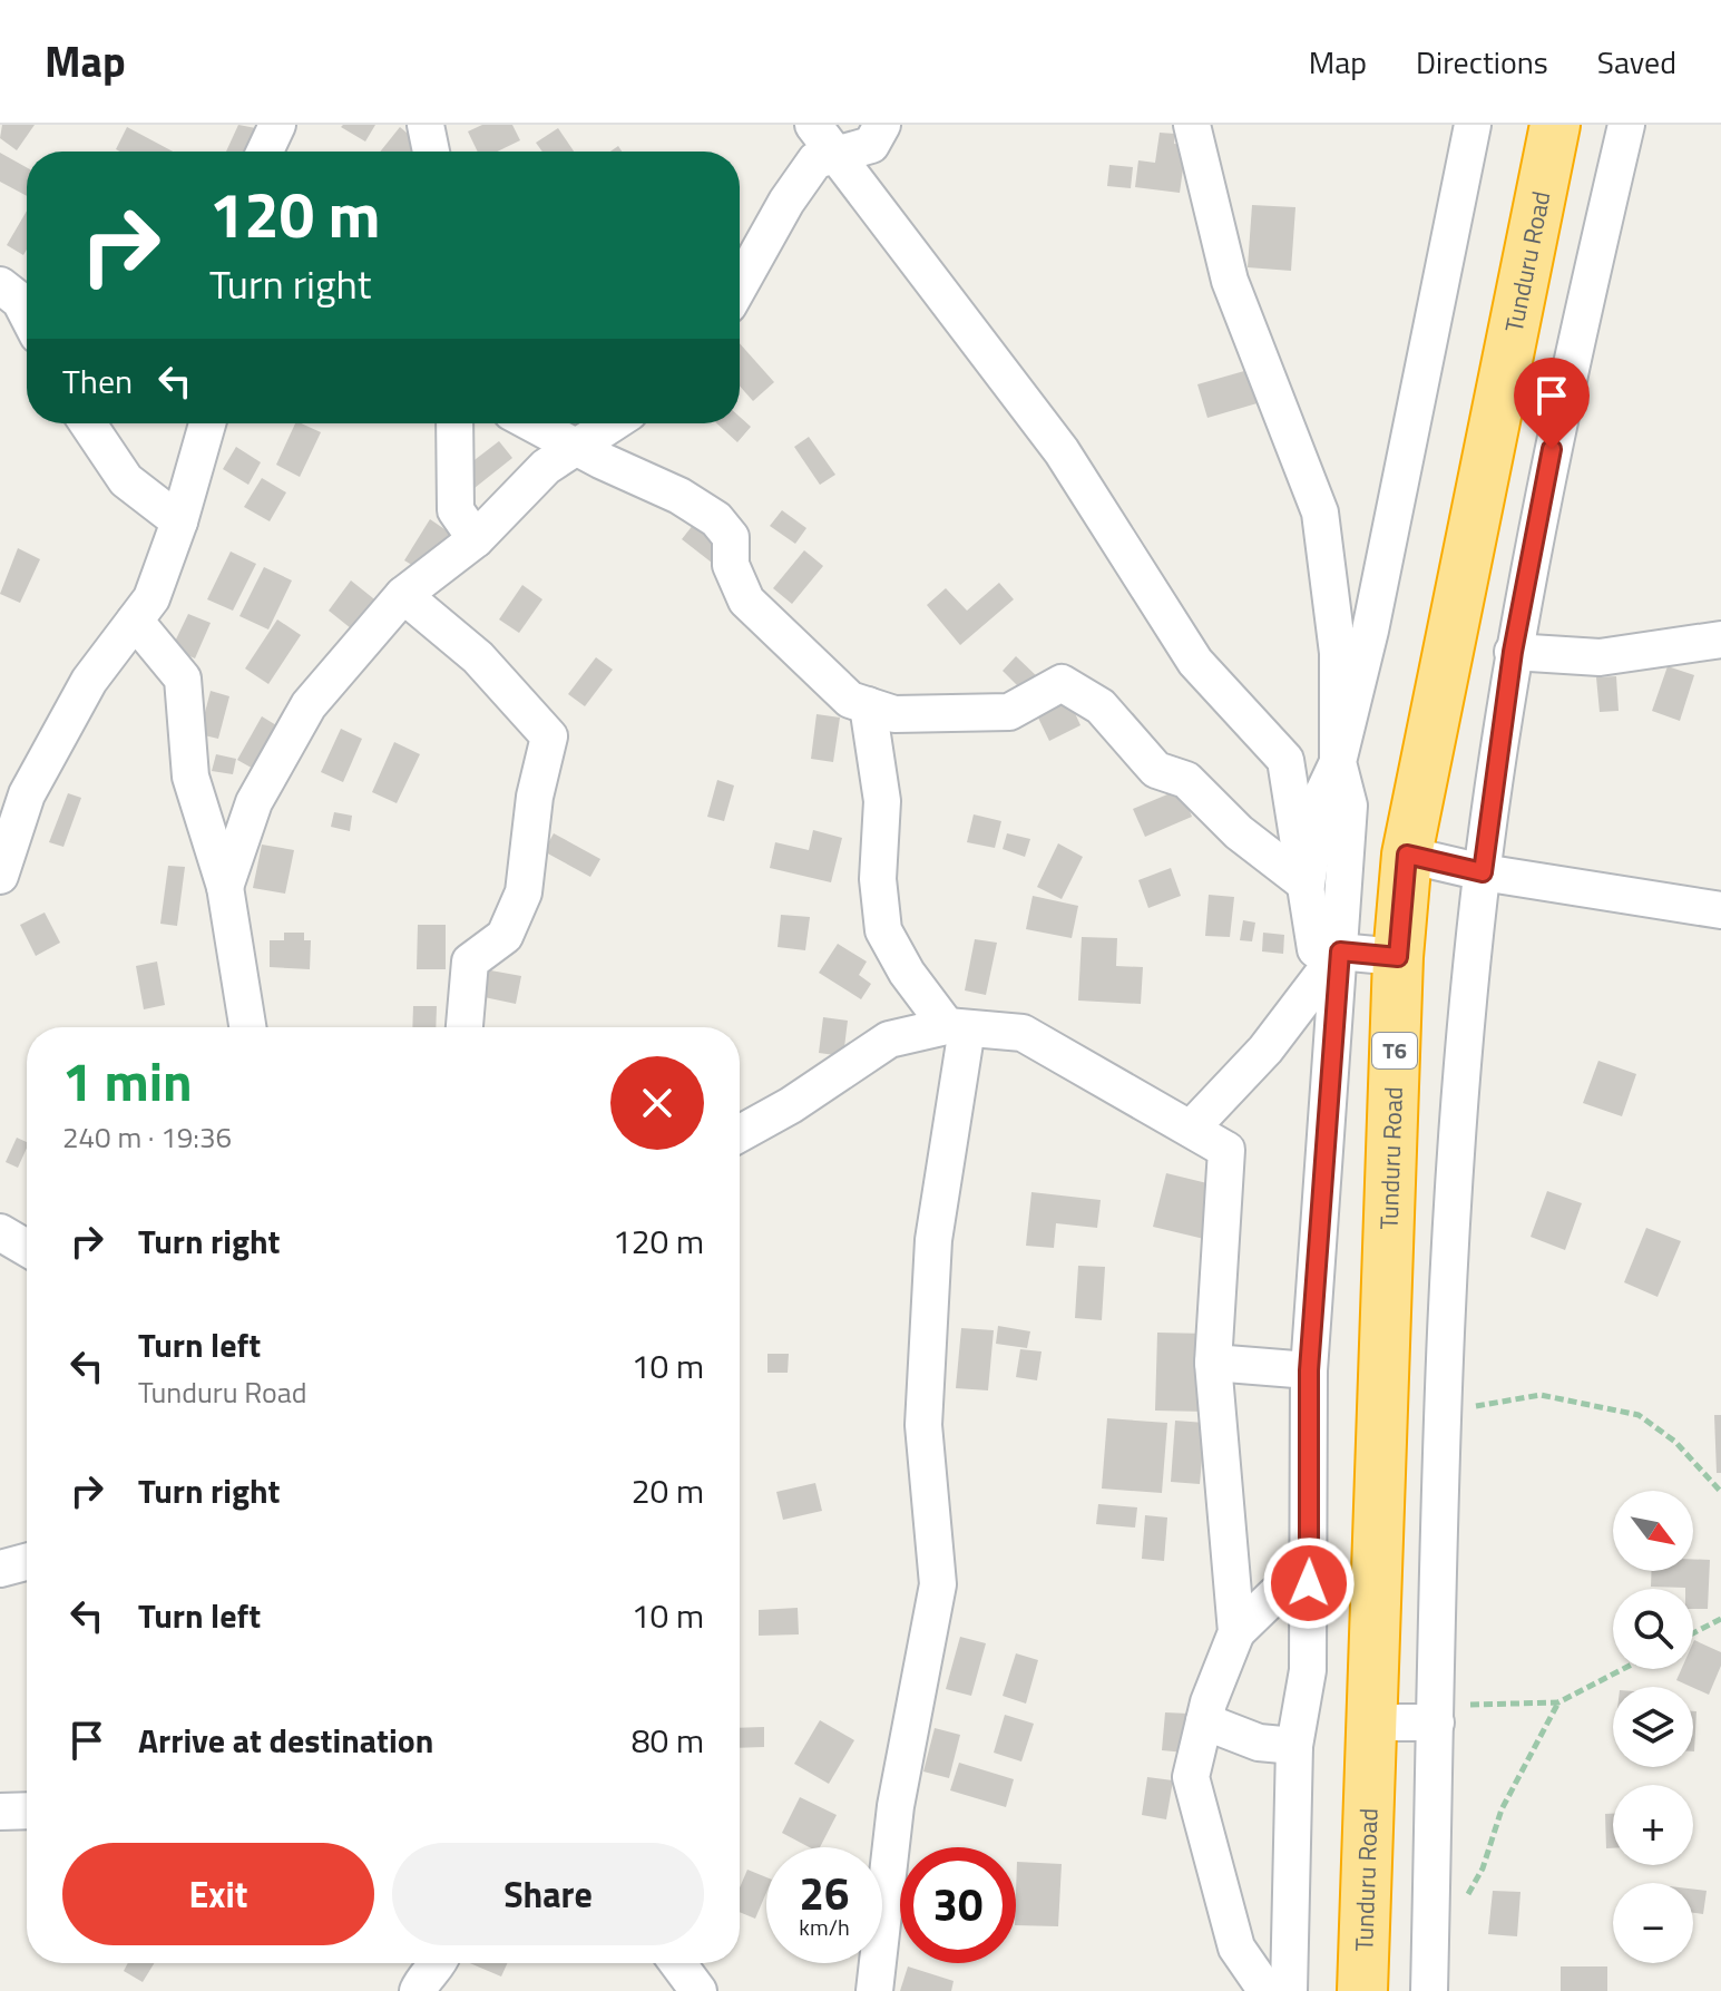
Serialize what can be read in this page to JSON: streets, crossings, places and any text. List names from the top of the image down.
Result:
{
  "streets": {
    "highway": ["Tunduru Road", "T6"]
  },
  "north": "bottom right",
  "page": {
    "header": "Map",
    "nav": ["Map", "Directions", "Saved"],
    "turn": ["120 m", "Turn right"],
    "then": "Then",
    "heading": ["1 min", "240 m · 19:36"],
    "list": [
      {
        "name": "Turn right",
        "value": "120 m"
      },
      {
        "name": "Turn left",
        "note": "Tunduru Road",
        "value": "10 m"
      },
      {
        "name": "Turn right",
        "value": "20 m"
      },
      {
        "name": "Turn left",
        "value": "10 m"
      },
      {
        "name": "Arrive at destination",
        "value": "80 m"
      }
    ],
    "map_buttons": ["+", "−"],
    "buttons": ["Exit", "Share"],
    "speed": "26 km/h",
    "limit": "30"
  }
}
